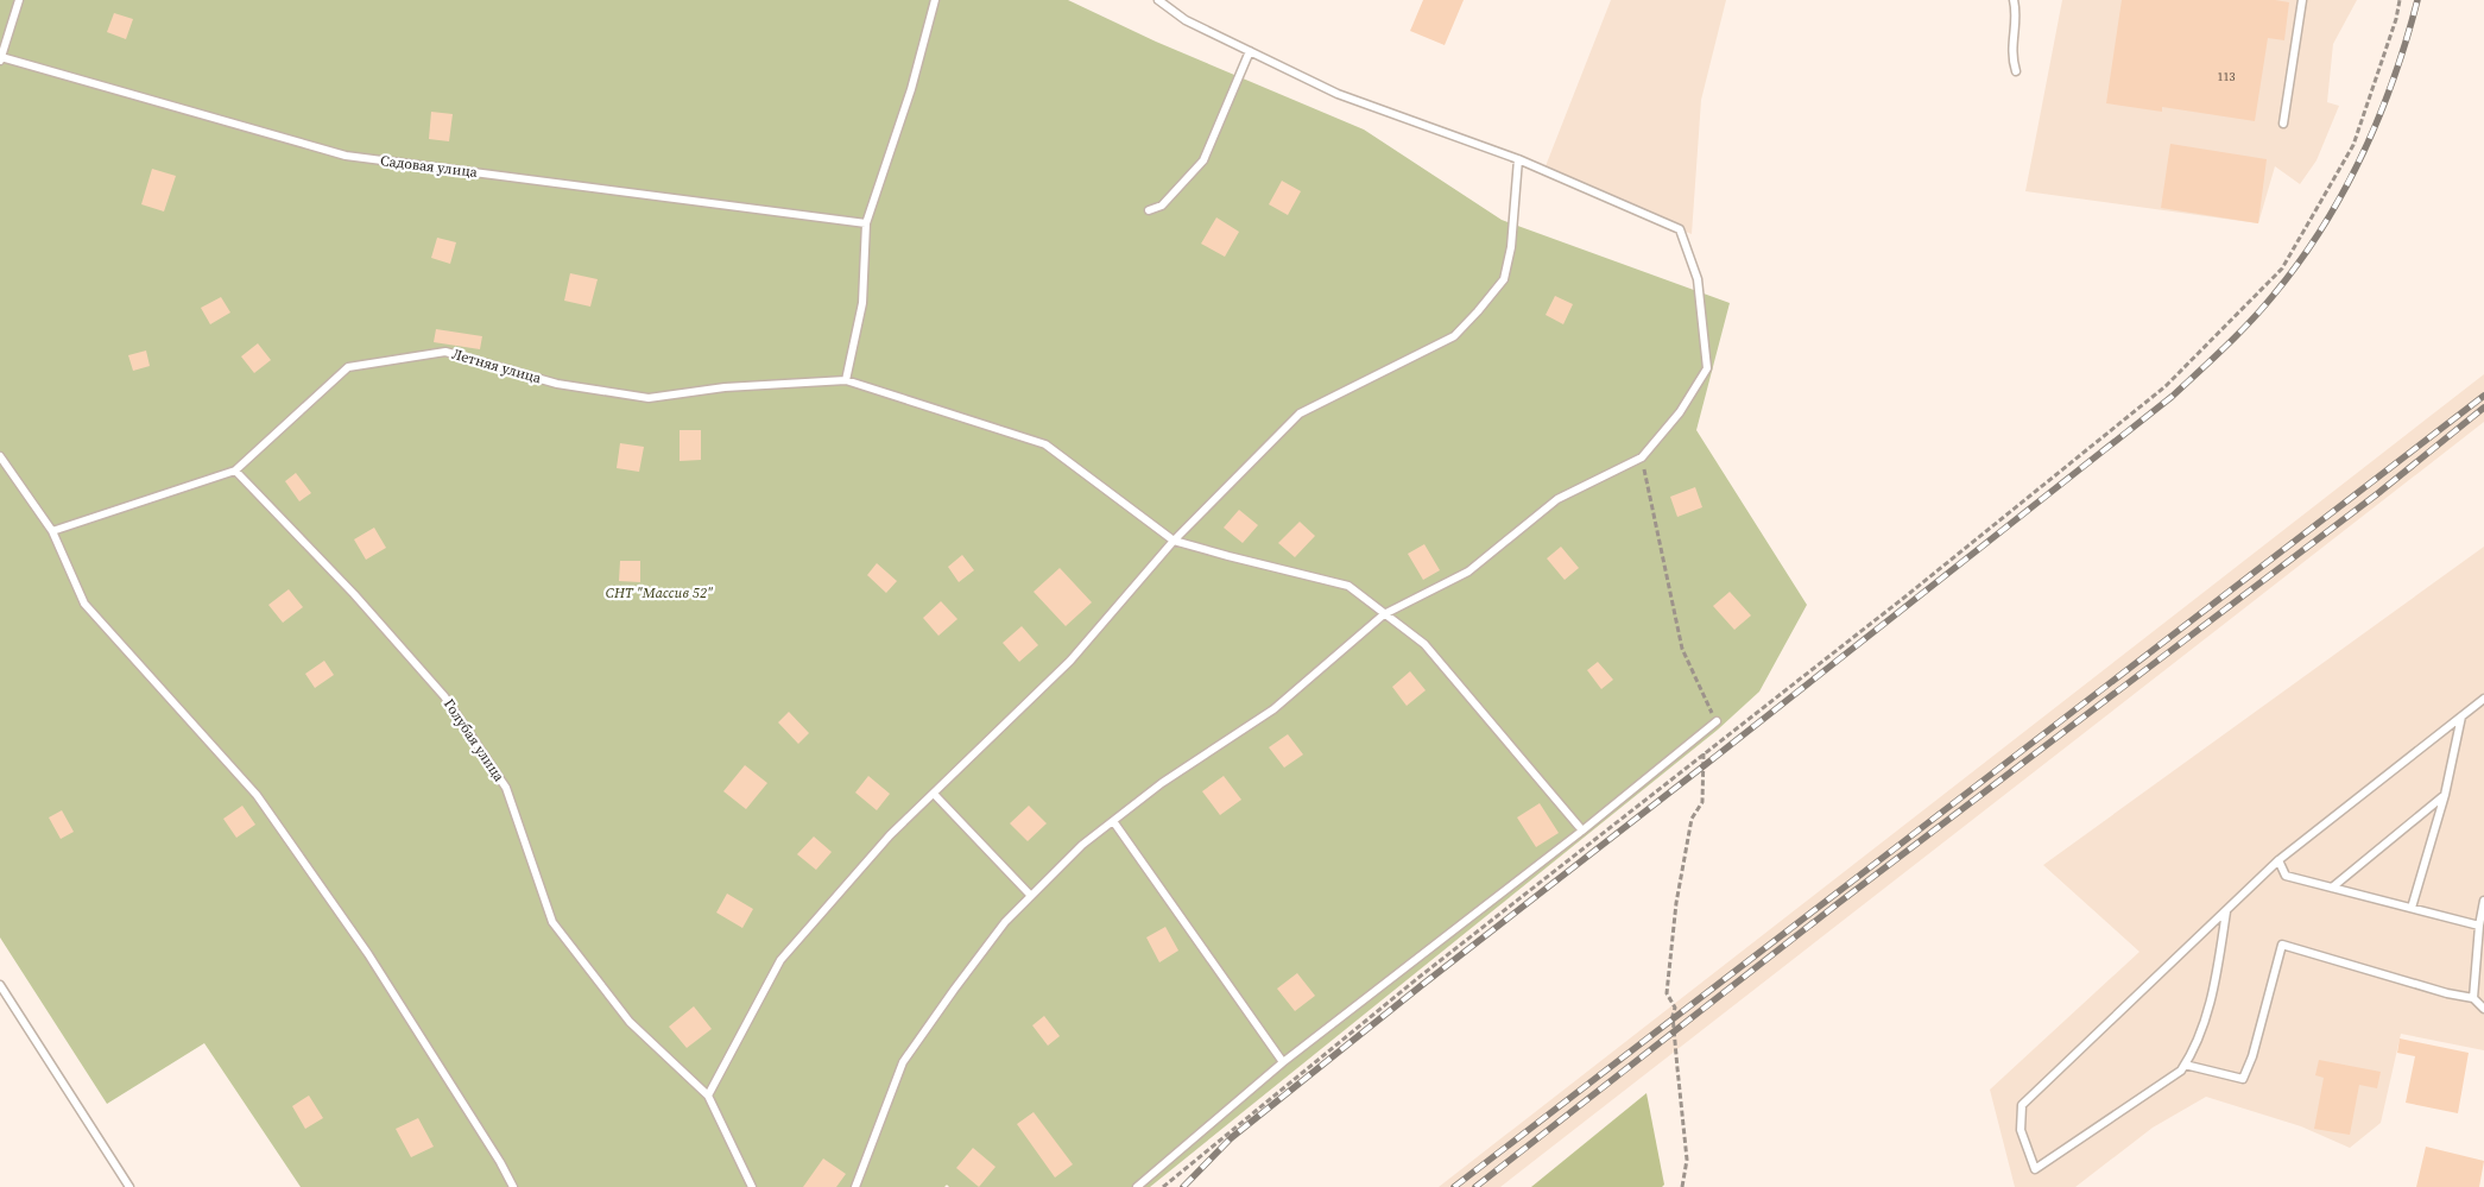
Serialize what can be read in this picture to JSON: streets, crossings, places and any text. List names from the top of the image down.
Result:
{
  "streets": {
    "lane": ["Садовая улица", "Летняя улица", "Голубая улица"]
  },
  "crossings": [
    ["Летняя улица", "Голубая улица"]
  ],
  "parks": ["СНТ \"Массив 52\""],
  "house_numbers": ["113"]
}
